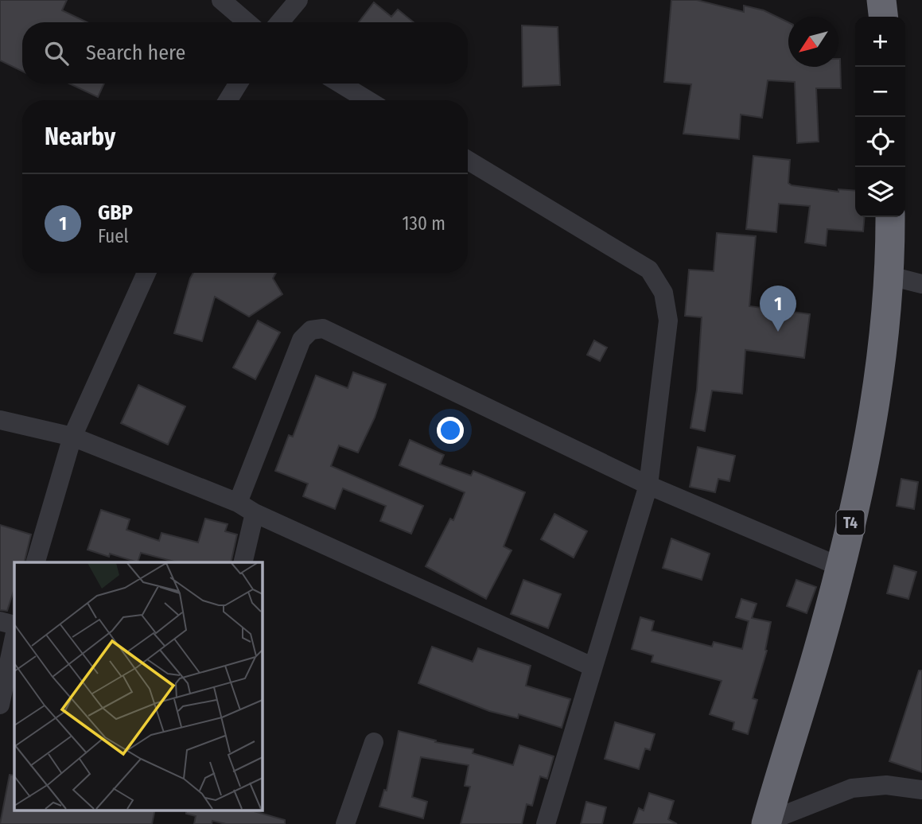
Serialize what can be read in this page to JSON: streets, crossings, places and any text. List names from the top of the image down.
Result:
{
  "streets": {
    "highway": ["T4"]
  },
  "north": "bottom left",
  "page": {
    "map_buttons": ["+", "−"],
    "search": "Search here",
    "heading": "Nearby",
    "list": [
      {
        "mark": "1",
        "name": "GBP",
        "note": "Fuel",
        "value": "130 m"
      }
    ],
    "pins": "1"
  }
}
